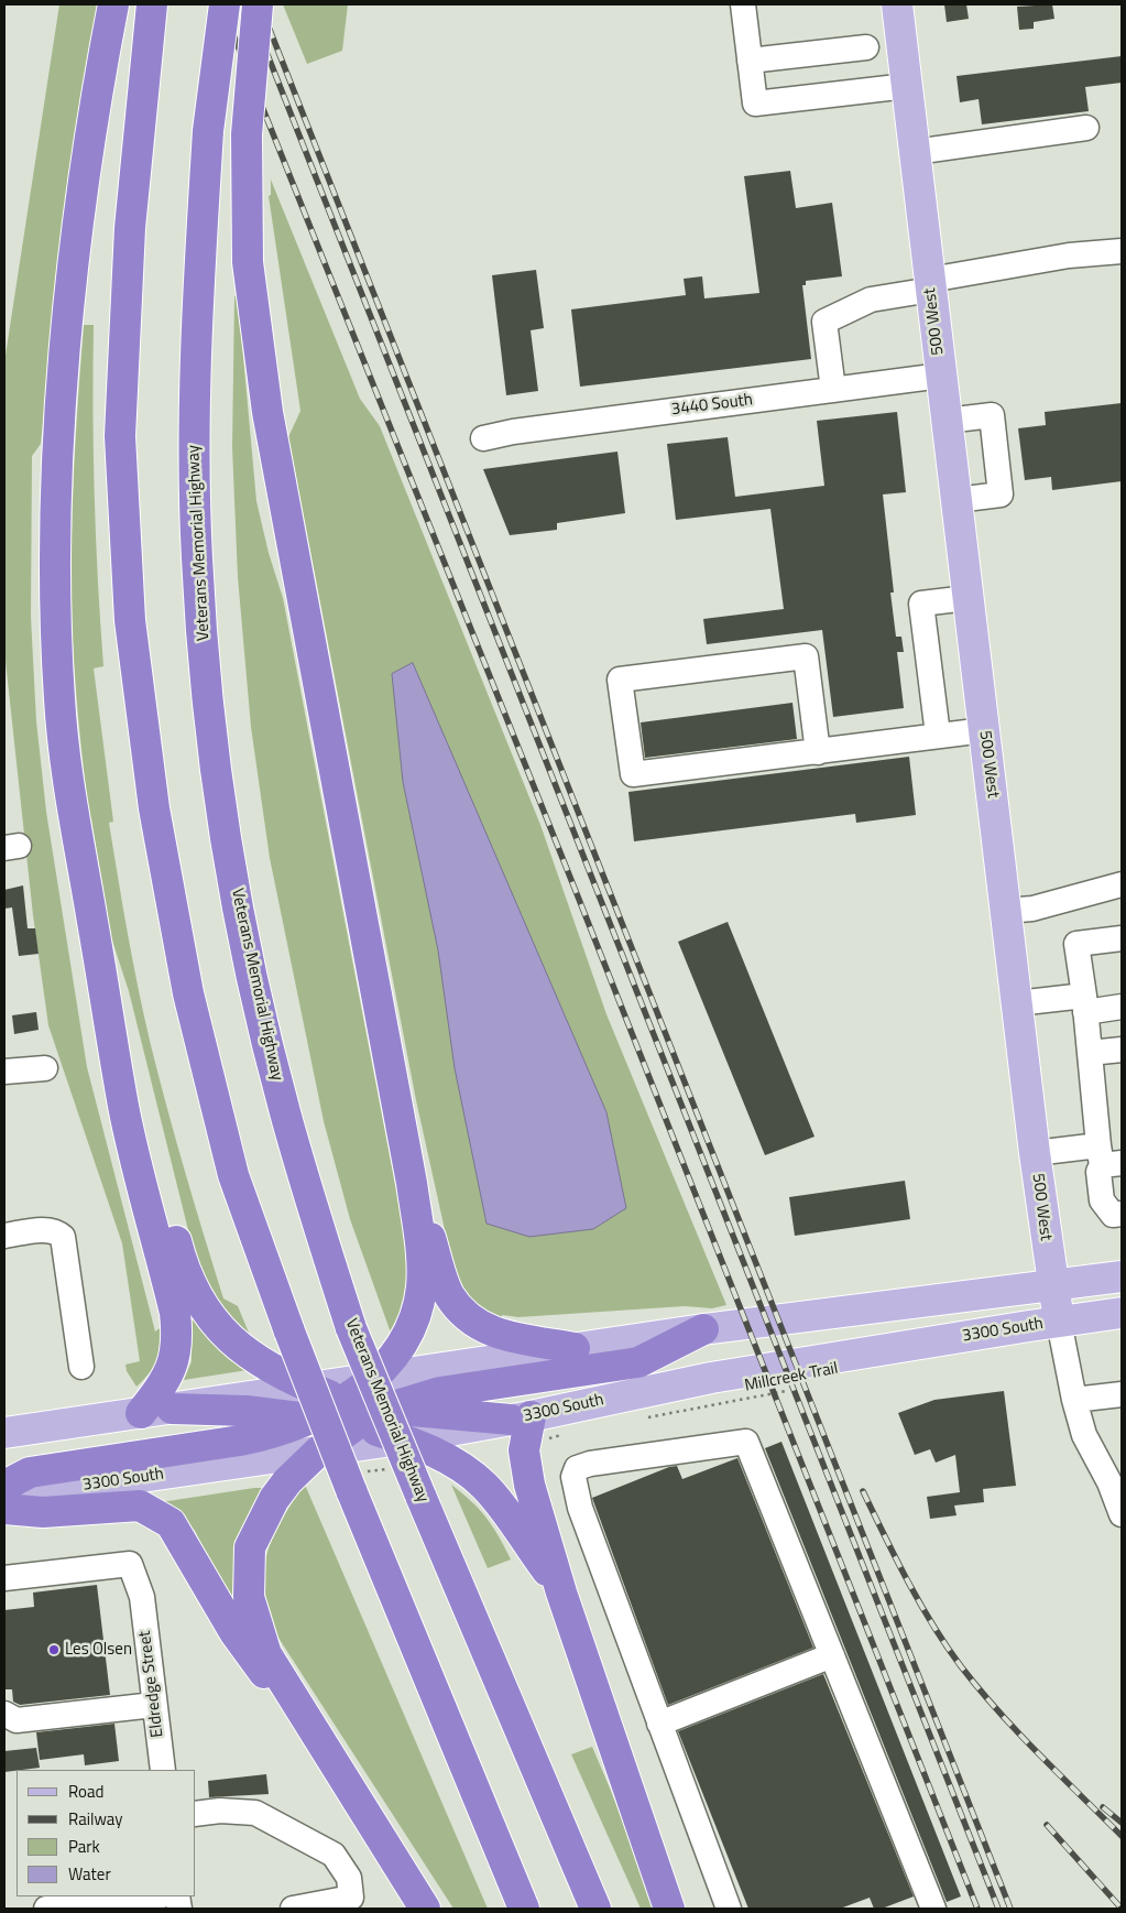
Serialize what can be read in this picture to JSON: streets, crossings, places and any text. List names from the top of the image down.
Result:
{
  "streets": {
    "highway": ["Veterans Memorial Highway"],
    "main road": ["500 West", "3300 South"],
    "street": ["3440 South", "Eldredge Street"],
    "path": ["Millcreek Trail"]
  },
  "crossings": [
    ["500 West", "3440 South"],
    ["500 West", "3300 South"]
  ],
  "places": ["Les Olsen"],
  "legend": [
    "Road",
    "Railway",
    "Park",
    "Water"
  ]
}
